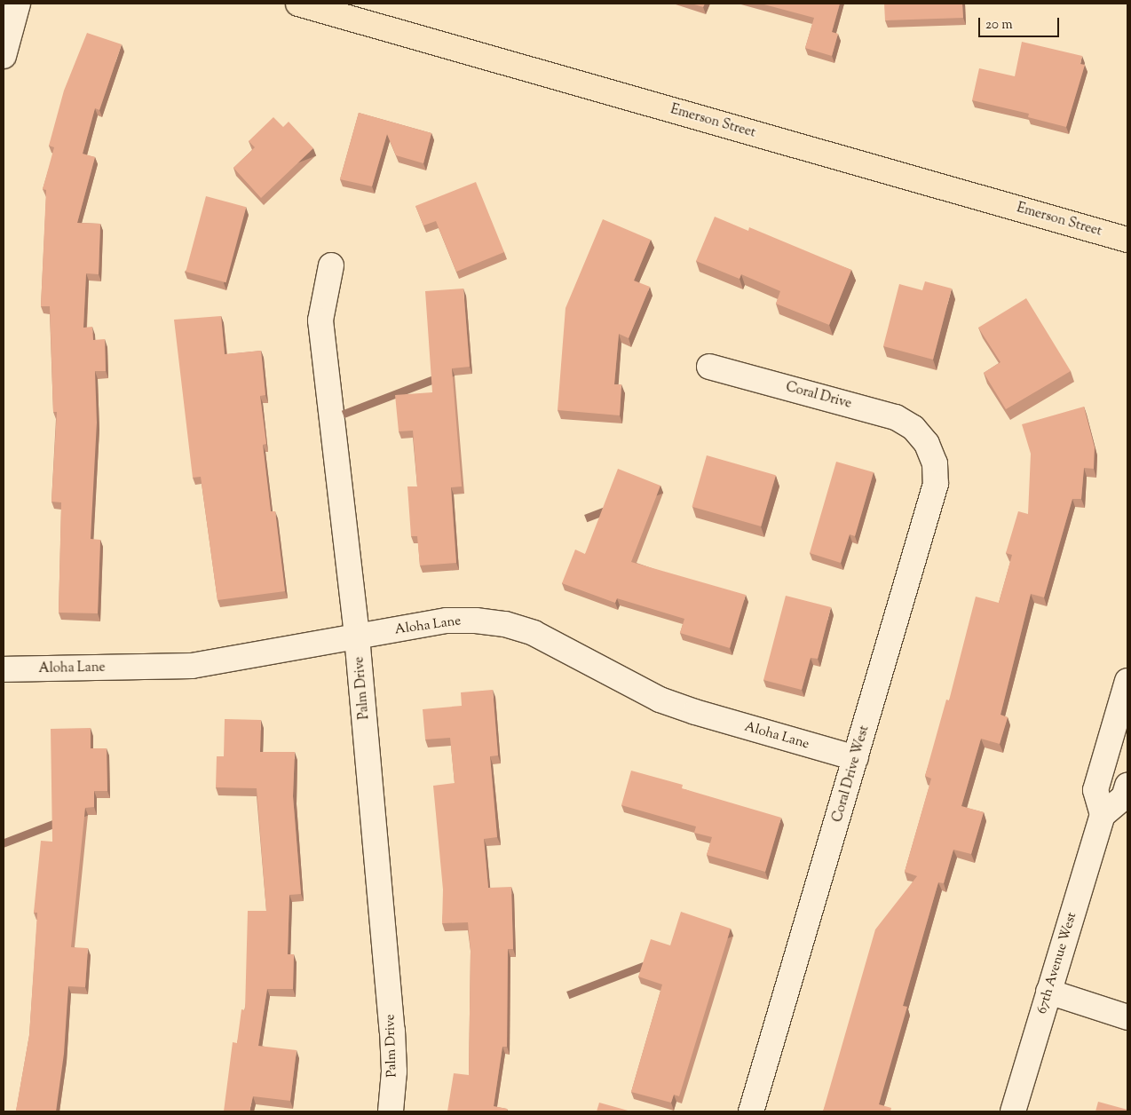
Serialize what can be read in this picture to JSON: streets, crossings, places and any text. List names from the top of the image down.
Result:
{
  "streets": {
    "main road": ["Emerson Street"],
    "street": [
      "Coral Drive",
      "Aloha Lane",
      "Palm Drive",
      "Coral Drive West",
      "67th Avenue West"
    ]
  },
  "crossings": [
    ["Coral Drive", "Coral Drive West"],
    ["Aloha Lane", "Palm Drive"],
    ["Aloha Lane", "Coral Drive West"]
  ],
  "scale_bar": "20 m"
}
